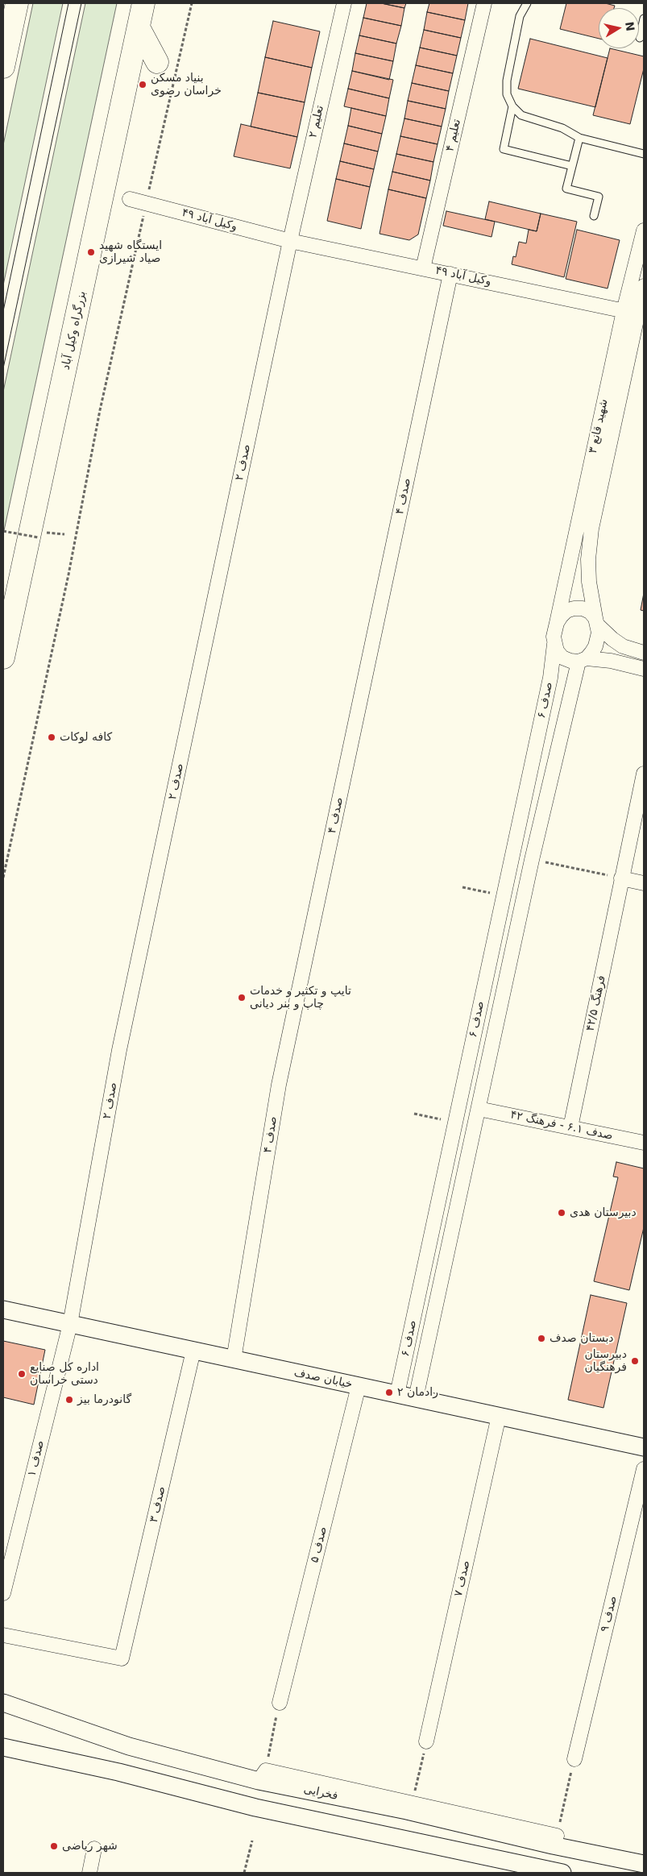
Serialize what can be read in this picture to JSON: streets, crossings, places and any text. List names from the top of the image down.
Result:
{
  "streets": {
    "highway": ["بزرگراه وکیل آباد"],
    "street": [
      "تعلیم ۲",
      "تعلیم ۴",
      "۴۹ وکیل آباد",
      "وکیل آباد ۴۹",
      "شهید قانع ۳",
      "صدف ۲",
      "صدف ۴",
      "صدف ۶",
      "فرهنگ ۴۲/۵",
      "صدف ۶.۱ - فرهنگ ۴۲",
      "خیابان صدف",
      "صدف ۱",
      "صدف ۳",
      "صدف ۵",
      "صدف ۷",
      "صدف ۹",
      "فخرایی"
    ]
  },
  "crossings": [
    ["تعلیم ۲", "۴۹ وکیل آباد"],
    ["تعلیم ۲", "وکیل آباد ۴۹"],
    ["تعلیم ۲", "صدف ۲"],
    ["تعلیم ۴", "وکیل آباد ۴۹"],
    ["۴۹ وکیل آباد", "وکیل آباد ۴۹"],
    ["۴۹ وکیل آباد", "صدف ۲"],
    ["وکیل آباد ۴۹", "شهید قانع ۳"],
    ["وکیل آباد ۴۹", "صدف ۲"],
    ["وکیل آباد ۴۹", "صدف ۴"],
    ["شهید قانع ۳", "صدف ۶"],
    ["صدف ۲", "خیابان صدف"],
    ["صدف ۲", "صدف ۱"],
    ["صدف ۴", "خیابان صدف"],
    ["صدف ۶", "صدف ۶.۱ - فرهنگ ۴۲"],
    ["صدف ۶", "خیابان صدف"],
    ["فرهنگ ۴۲/۵", "صدف ۶.۱ - فرهنگ ۴۲"],
    ["خیابان صدف", "صدف ۱"],
    ["خیابان صدف", "صدف ۳"],
    ["خیابان صدف", "صدف ۵"],
    ["خیابان صدف", "صدف ۷"]
  ],
  "places": [
    "بنیاد مسکن خراسان رضوی",
    "ایستگاه شهید صیاد شیرازی",
    "کافه لوکات",
    "تایپ و تکثیر و خدمات چاپ و بنر دیانی",
    "دبیرستان هدی",
    "دبستان صدف",
    "دبیرستان فرهنگیان",
    "اداره کل صنایع دستی خراسان",
    "رادمان ۲",
    "گانودرما بیز",
    "شهر ریاضی"
  ],
  "north": "right"
}
